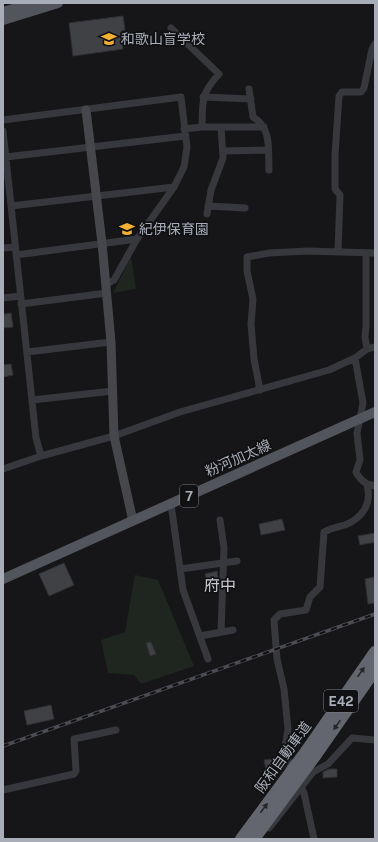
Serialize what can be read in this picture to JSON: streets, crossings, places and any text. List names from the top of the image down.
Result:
{
  "streets": {
    "highway": ["E42", "阪和自動車道"],
    "main road": ["粉河加太線", "7"]
  },
  "districts": ["府中"],
  "places": {
    "school or university": ["和歌山盲学校", "紀伊保育園"]
  }
}
